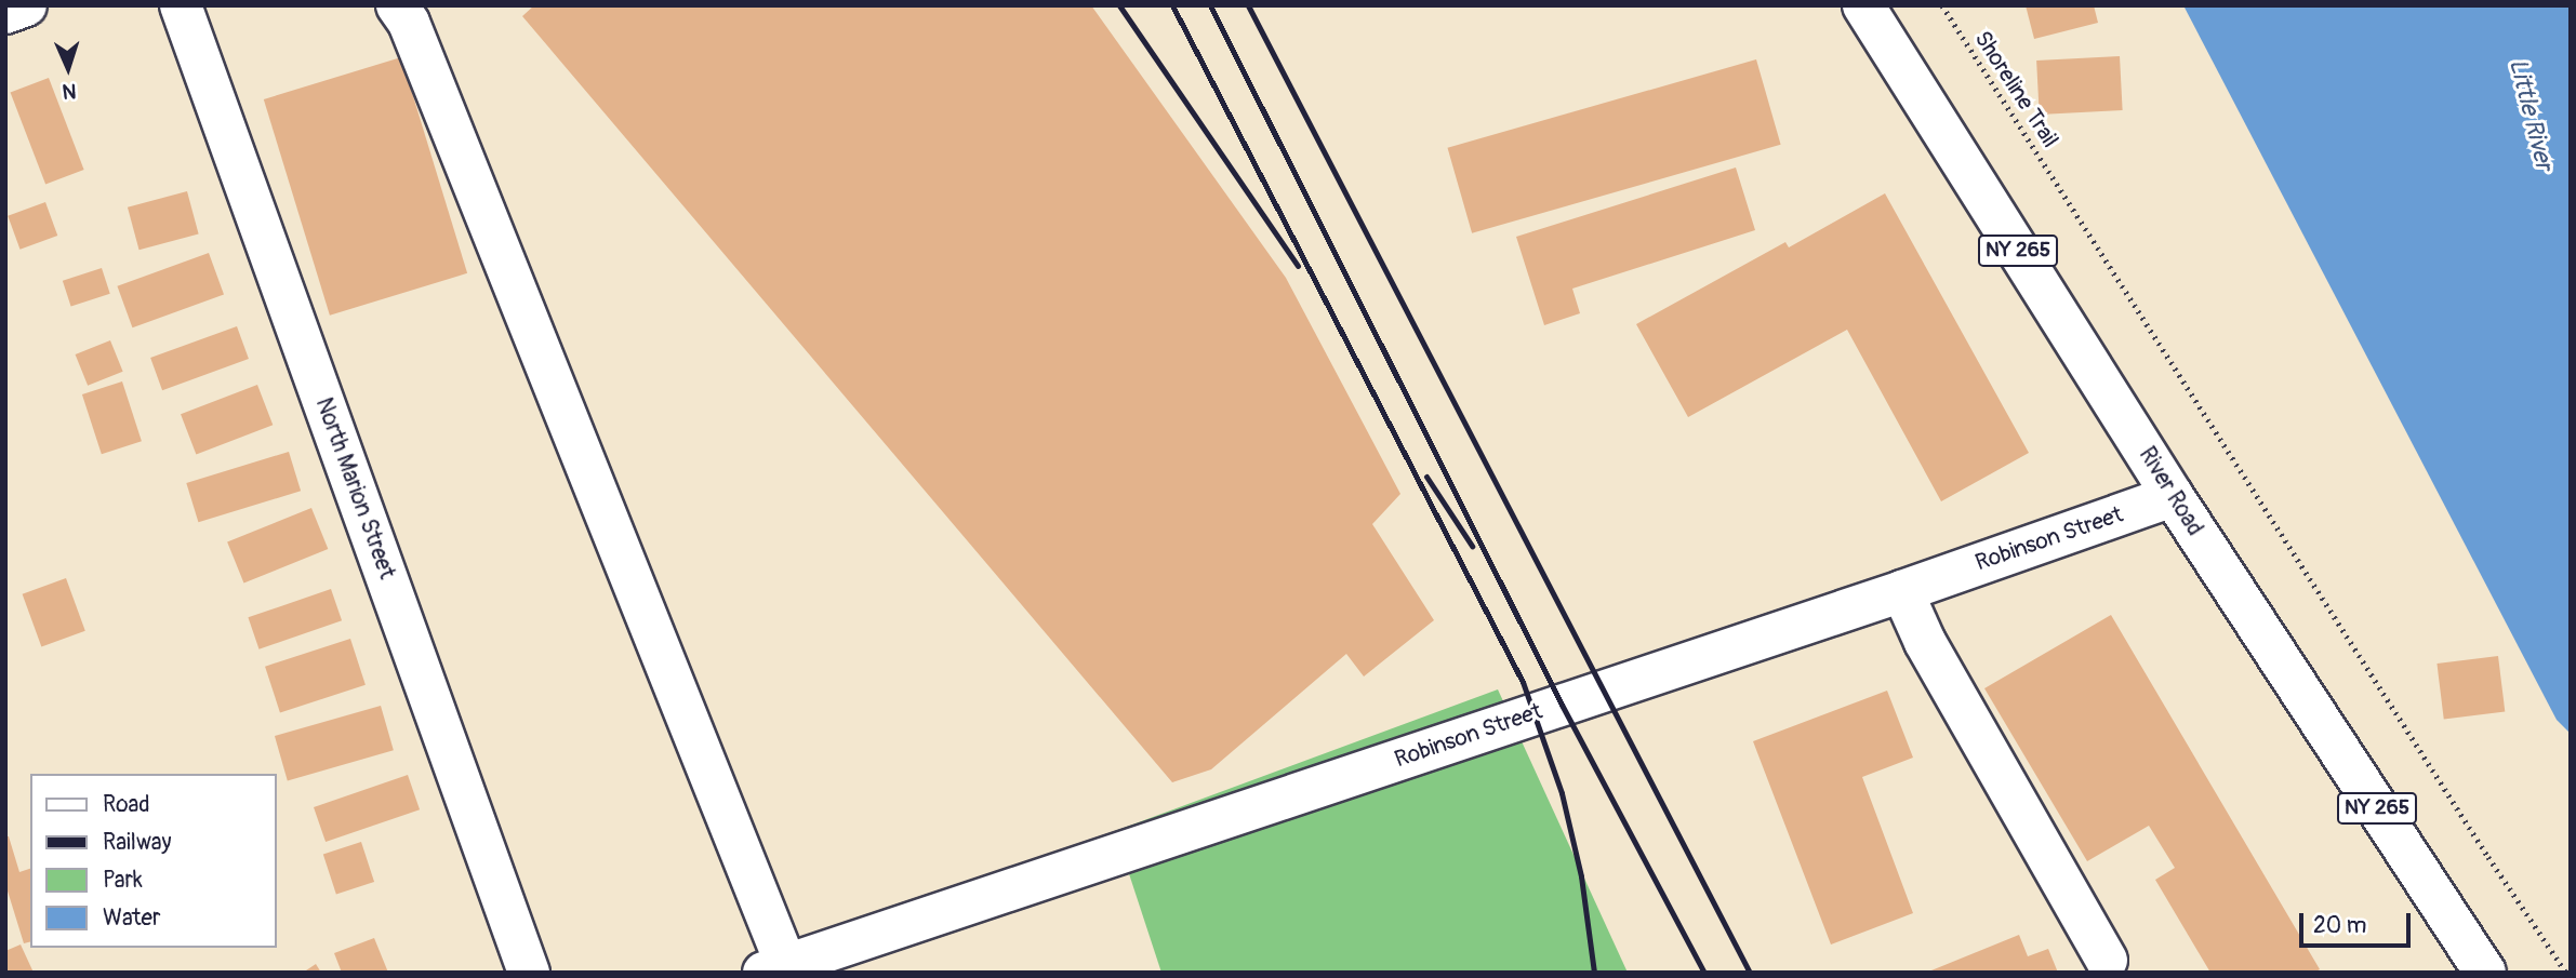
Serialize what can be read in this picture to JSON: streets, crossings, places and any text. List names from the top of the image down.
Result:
{
  "streets": {
    "street": [
      "NY 265",
      "North Marion Street",
      "River Road",
      "Robinson Street"
    ],
    "path": ["Shoreline Trail"]
  },
  "crossings": [
    ["River Road", "Robinson Street"]
  ],
  "water": ["Little River"],
  "legend": [
    "Road",
    "Railway",
    "Park",
    "Water"
  ],
  "scale_bar": "20 m",
  "north": "bottom"
}
